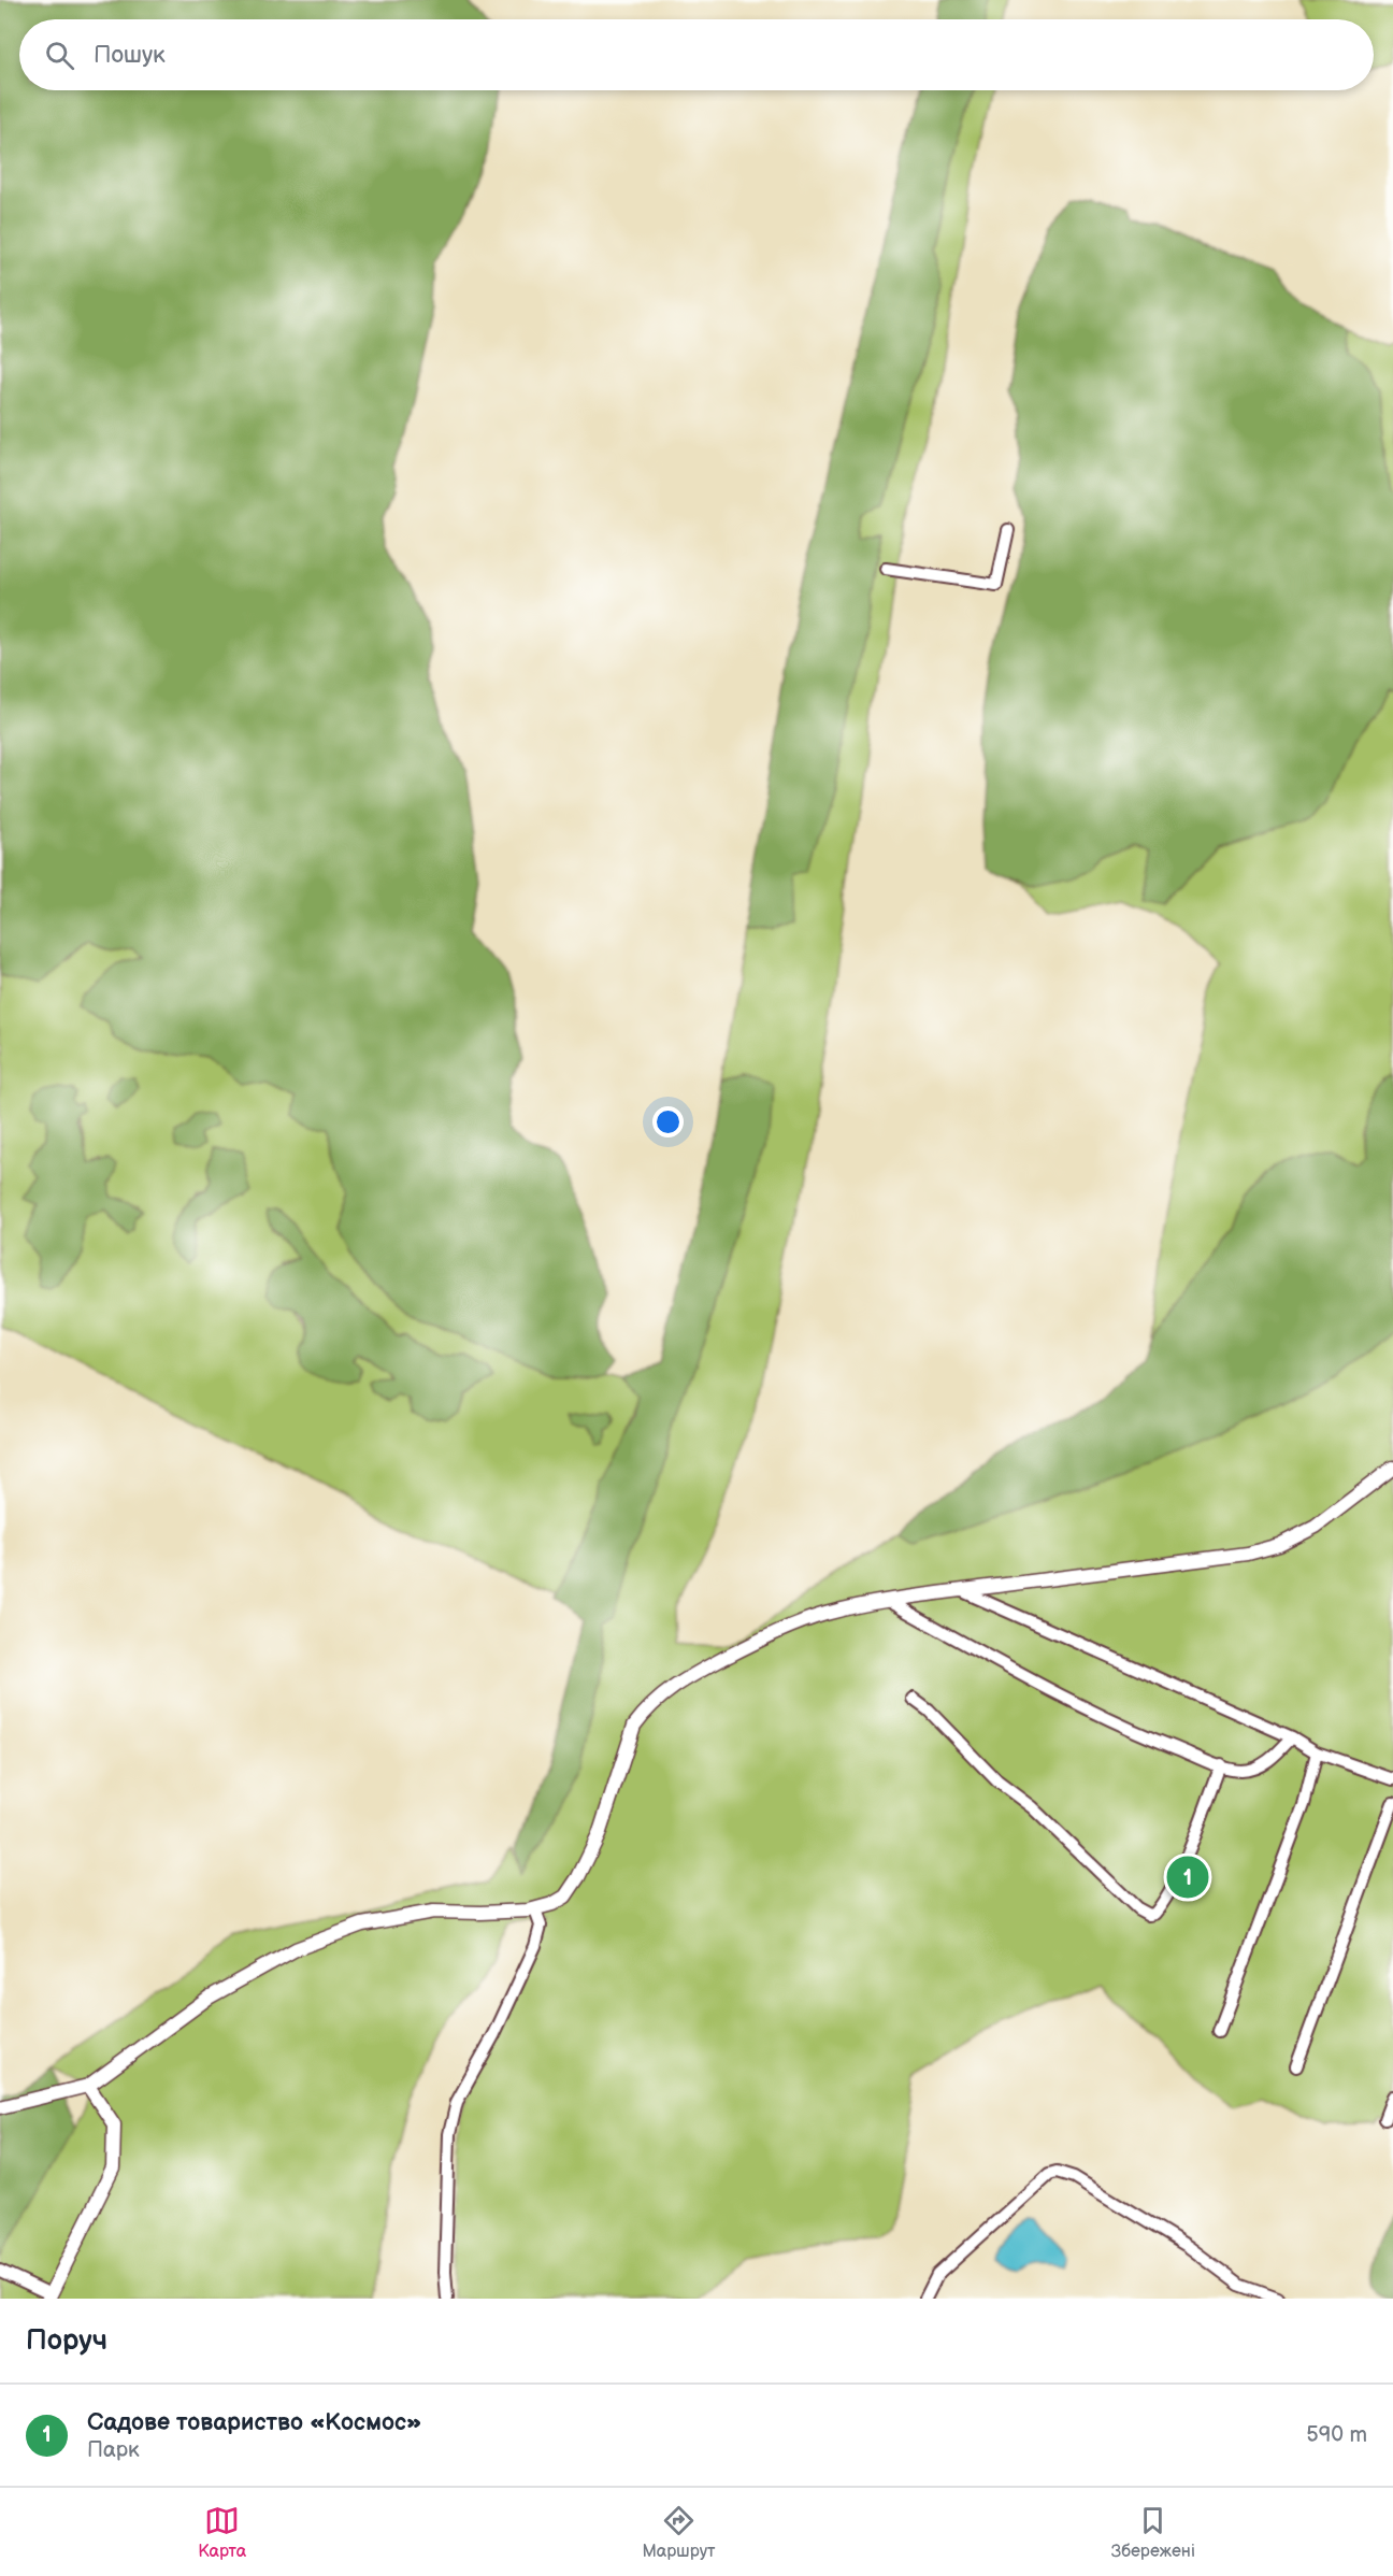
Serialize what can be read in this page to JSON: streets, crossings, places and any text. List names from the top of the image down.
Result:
{
  "page": {
    "search": "Пошук",
    "pins": "1",
    "heading": "Поруч",
    "list": [
      {
        "mark": "1",
        "name": "Садове товариство «Космос»",
        "note": "Парк",
        "value": "590 m"
      }
    ],
    "nav": ["Карта", "Маршрут", "Збережені"]
  }
}
